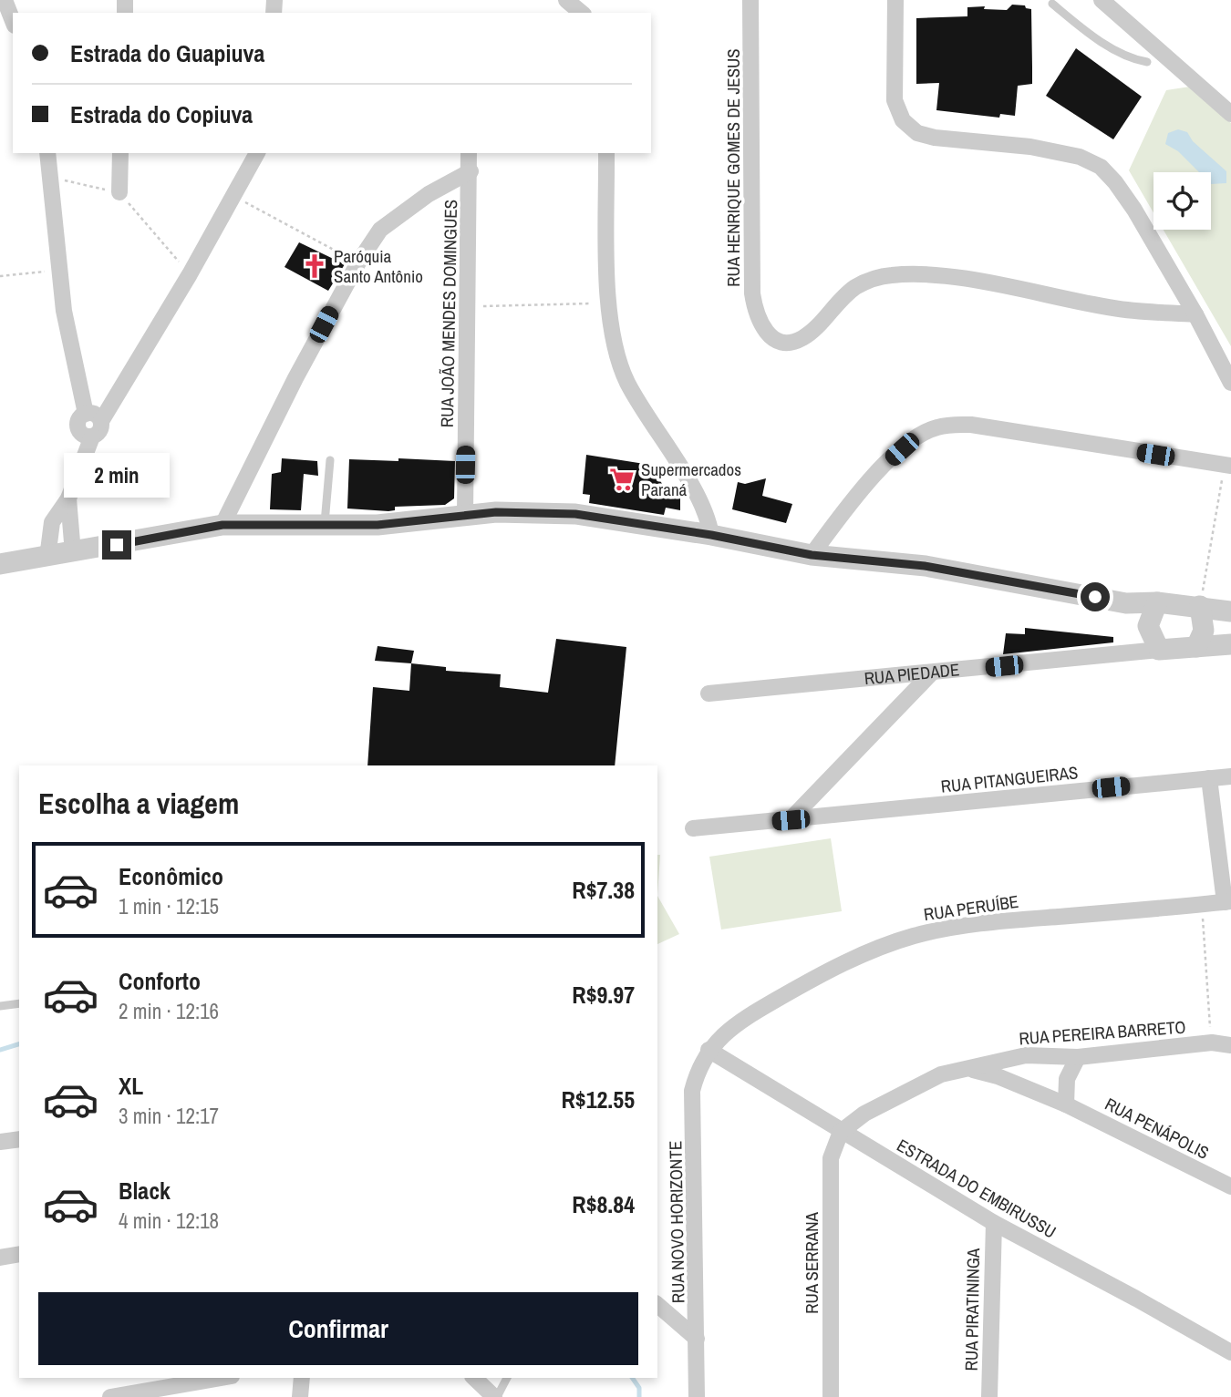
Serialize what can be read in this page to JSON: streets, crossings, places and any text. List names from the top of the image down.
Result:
{
  "streets": {
    "street": [
      "RUA HENRIQUE GOMES DE JESUS",
      "RUA JOÃO MENDES DOMINGUES",
      "RUA PIEDADE",
      "RUA PITANGUEIRAS",
      "RUA PERUÍBE",
      "RUA PEREIRA BARRETO",
      "RUA PENÁPOLIS",
      "ESTRADA DO EMBIRUSSU",
      "RUA NOVO HORIZONTE",
      "RUA SERRANA",
      "RUA PIRATININGA"
    ]
  },
  "crossings": [
    ["RUA PERUÍBE", "ESTRADA DO EMBIRUSSU"],
    ["RUA PERUÍBE", "RUA NOVO HORIZONTE"],
    ["RUA PEREIRA BARRETO", "RUA PENÁPOLIS"],
    ["RUA PEREIRA BARRETO", "ESTRADA DO EMBIRUSSU"],
    ["RUA PEREIRA BARRETO", "RUA SERRANA"],
    ["ESTRADA DO EMBIRUSSU", "RUA NOVO HORIZONTE"],
    ["ESTRADA DO EMBIRUSSU", "RUA SERRANA"],
    ["ESTRADA DO EMBIRUSSU", "RUA PIRATININGA"]
  ],
  "places": {
    "church": ["Paróquia Santo Antônio"],
    "supermarket": ["Supermercados Paraná"]
  },
  "page": {
    "banner": ["Estrada do Guapiuva", "Estrada do Copiuva"],
    "bubble": "2 min",
    "heading": "Escolha a viagem",
    "list": [
      {
        "name": "Econômico",
        "note": "1 min · 12:15",
        "value": "R$7.38"
      },
      {
        "name": "Conforto",
        "note": "2 min · 12:16",
        "value": "R$9.97"
      },
      {
        "name": "XL",
        "note": "3 min · 12:17",
        "value": "R$12.55"
      },
      {
        "name": "Black",
        "note": "4 min · 12:18",
        "value": "R$8.84"
      }
    ],
    "buttons": "Confirmar"
  }
}
